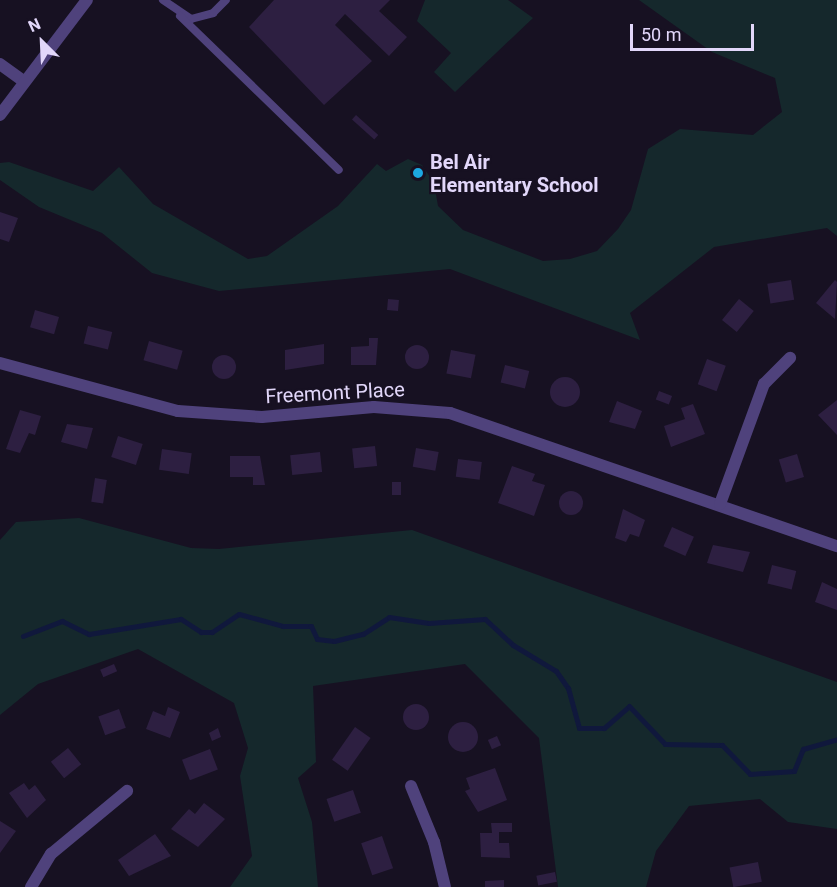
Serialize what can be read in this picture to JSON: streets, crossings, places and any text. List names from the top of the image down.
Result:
{
  "streets": {
    "street": ["Freemont Place"]
  },
  "places": ["Bel Air Elementary School"],
  "scale_bar": "50 m",
  "north": "top left"
}
